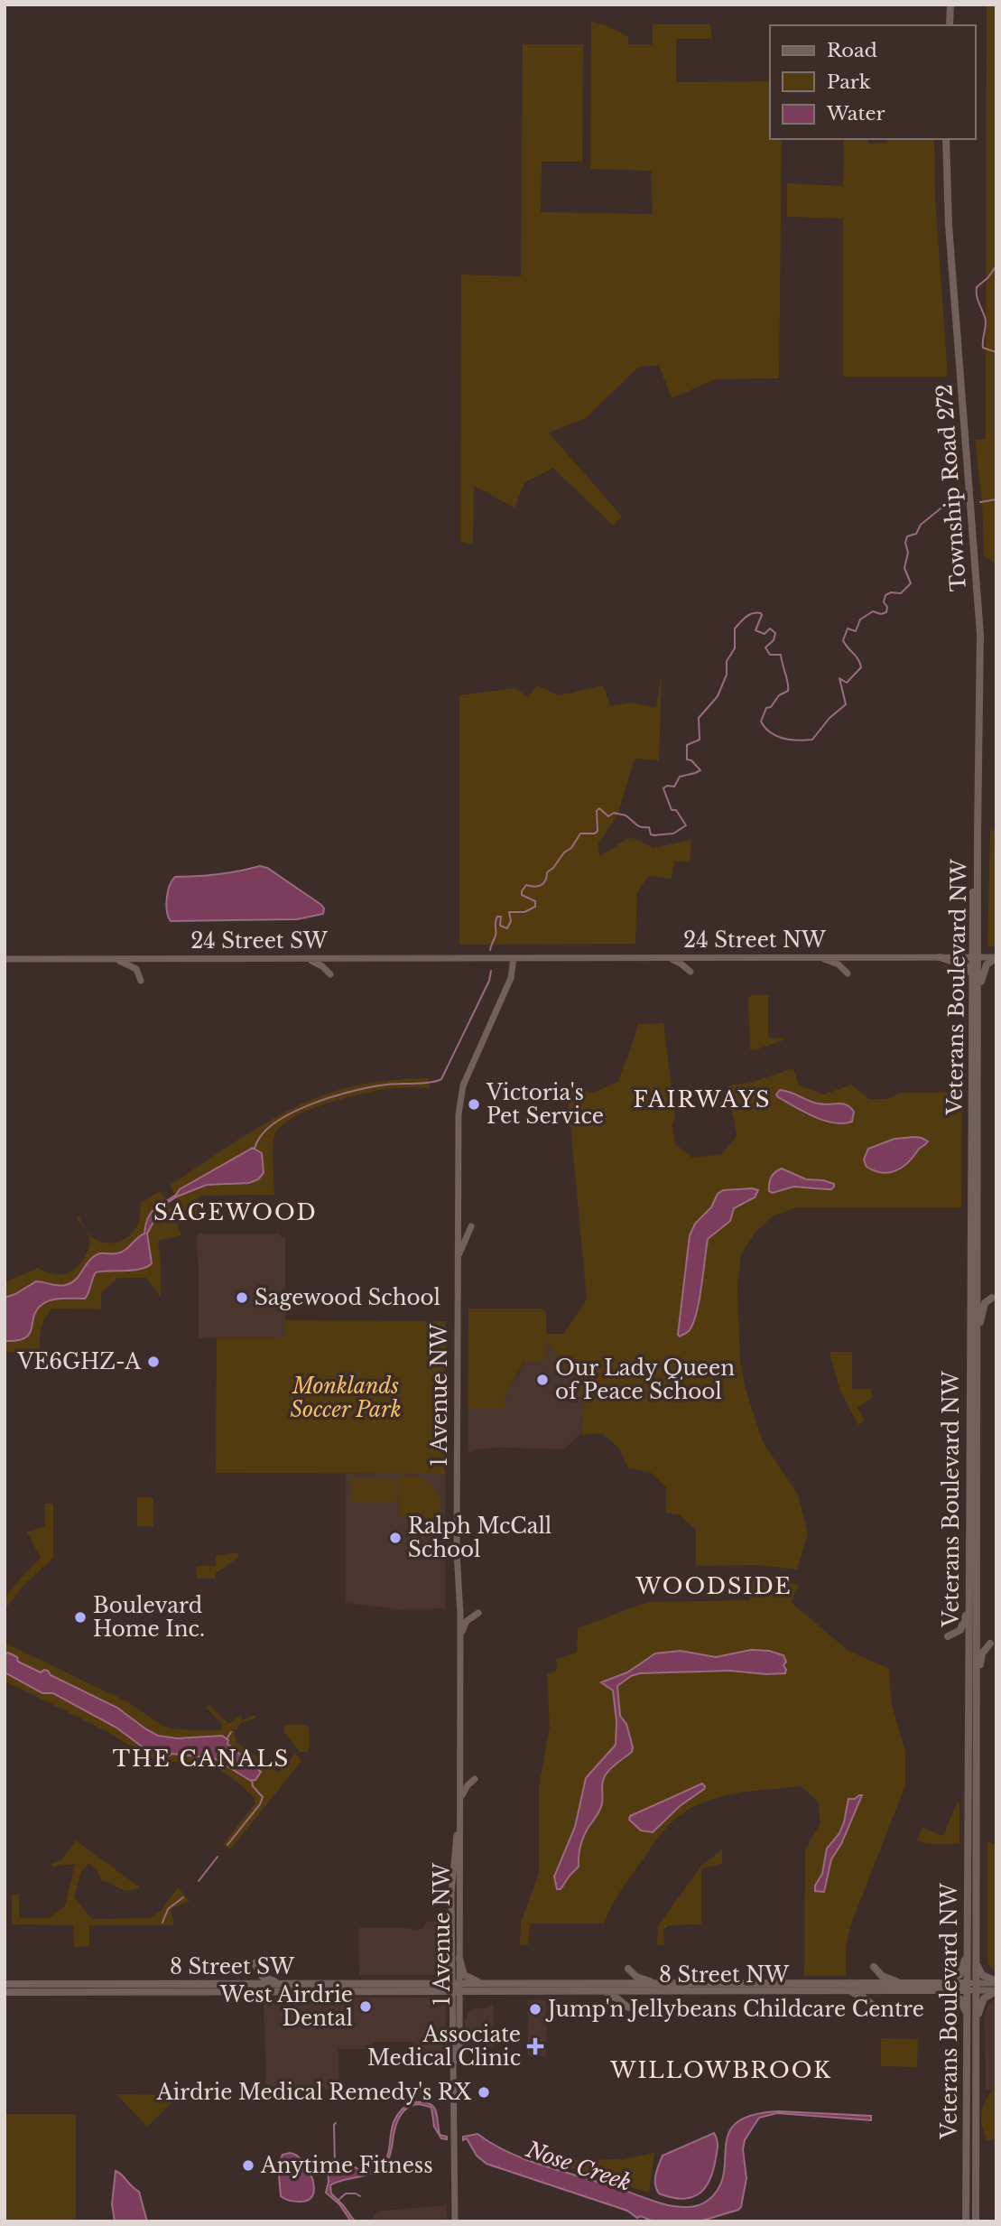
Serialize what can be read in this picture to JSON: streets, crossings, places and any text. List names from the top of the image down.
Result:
{
  "streets": {
    "main road": [
      "Township Road 272",
      "Veterans Boulevard NW",
      "8 Street SW",
      "8 Street NW"
    ],
    "street": ["24 Street NW", "24 Street SW", "1 Avenue NW"]
  },
  "crossings": [
    ["Township Road 272", "Veterans Boulevard NW"],
    ["24 Street NW", "24 Street SW"],
    ["24 Street NW", "Veterans Boulevard NW"],
    ["24 Street NW", "1 Avenue NW"],
    ["24 Street SW", "1 Avenue NW"],
    ["Veterans Boulevard NW", "8 Street NW"],
    ["1 Avenue NW", "8 Street SW"],
    ["1 Avenue NW", "8 Street NW"],
    ["8 Street SW", "8 Street NW"]
  ],
  "districts": [
    "FAIRWAYS",
    "SAGEWOOD",
    "WOODSIDE",
    "THE CANALS",
    "WILLOWBROOK"
  ],
  "water": ["Nose Creek"],
  "parks": ["Monklands Soccer Park"],
  "places": {
    "other": [
      "Victoria's Pet Service",
      "Sagewood School",
      "VE6GHZ-A",
      "Our Lady Queen of Peace School",
      "Ralph McCall School",
      "Boulevard Home Inc.",
      "West Airdrie Dental",
      "Jump'n Jellybeans Childcare Centre",
      "Airdrie Medical Remedy's RX",
      "Anytime Fitness"
    ],
    "health": ["Associate Medical Clinic"]
  },
  "legend": ["Road", "Park", "Water"]
}
